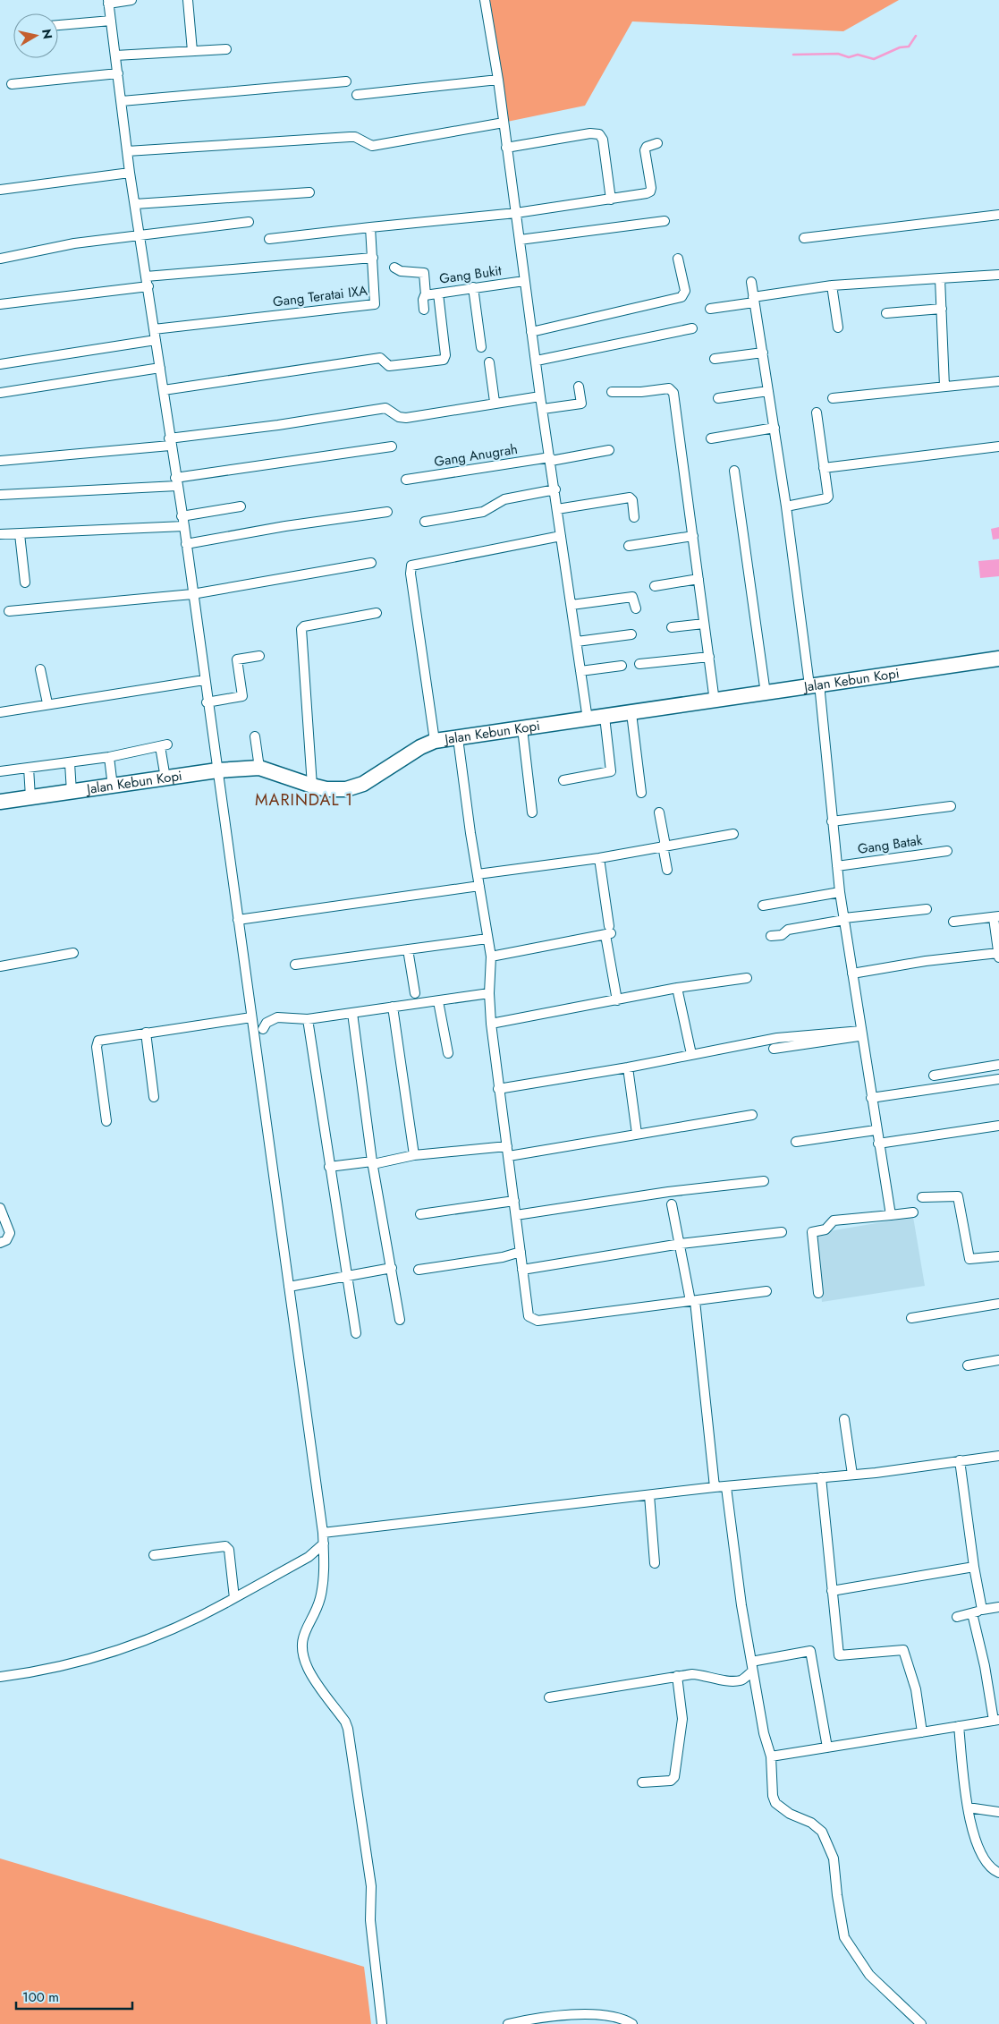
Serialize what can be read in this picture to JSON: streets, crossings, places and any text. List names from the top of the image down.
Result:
{
  "streets": {
    "main road": ["Jalan Kebun Kopi"],
    "street": [
      "Gang Bukit",
      "Gang Teratai IXA",
      "Gang Anugrah",
      "Gang Batak"
    ]
  },
  "districts": ["MARINDAL 1"],
  "scale_bar": "100 m",
  "north": "right"
}
